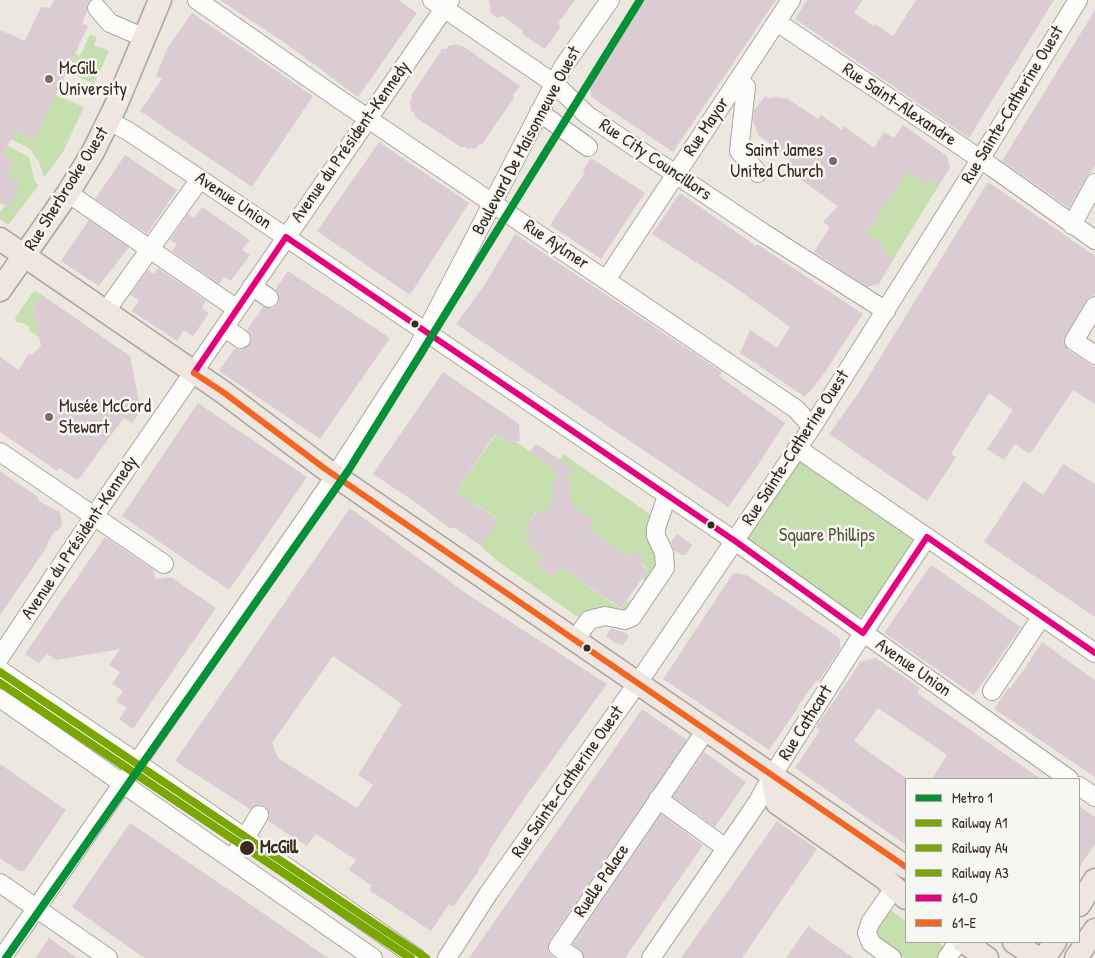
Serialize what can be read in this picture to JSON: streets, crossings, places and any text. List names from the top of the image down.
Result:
{
  "streets": {
    "main road": ["Rue Sherbrooke Ouest"],
    "street": [
      "Rue Saint-Alexandre",
      "Rue Sainte-Catherine Ouest",
      "Rue Mayor",
      "Boulevard De Maisonneuve Ouest",
      "Avenue du Président-Kennedy",
      "Rue City Councillors",
      "Avenue Union",
      "Rue Aylmer",
      "Rue Cathcart",
      "Ruelle Palace"
    ]
  },
  "crossings": [
    ["Rue Saint-Alexandre", "Rue Sainte-Catherine Ouest"],
    ["Rue Saint-Alexandre", "Rue Mayor"],
    ["Rue Sainte-Catherine Ouest", "Rue City Councillors"],
    ["Rue Sainte-Catherine Ouest", "Avenue Union"],
    ["Rue Sainte-Catherine Ouest", "Rue Aylmer"],
    ["Rue Mayor", "Rue City Councillors"],
    ["Rue Mayor", "Rue Aylmer"],
    ["Boulevard De Maisonneuve Ouest", "Rue City Councillors"],
    ["Boulevard De Maisonneuve Ouest", "Avenue Union"],
    ["Boulevard De Maisonneuve Ouest", "Rue Aylmer"],
    ["Avenue du Président-Kennedy", "Rue City Councillors"],
    ["Avenue du Président-Kennedy", "Avenue Union"],
    ["Avenue du Président-Kennedy", "Rue Aylmer"],
    ["Rue Sherbrooke Ouest", "Avenue Union"],
    ["Avenue Union", "Rue Cathcart"]
  ],
  "parks": ["Square Phillips"],
  "places": [
    "McGill University",
    "Saint James United Church",
    "Musée McCord Stewart",
    "McGill"
  ],
  "lines": [
    "metro line 1",
    "transit line 61-O",
    "transit line 61-E",
    "rail line A4",
    "rail line A1",
    "rail line A3"
  ],
  "legend": [
    "Metro 1",
    "Railway A1",
    "Railway A4",
    "Railway A3",
    "61-O",
    "61-E"
  ]
}
